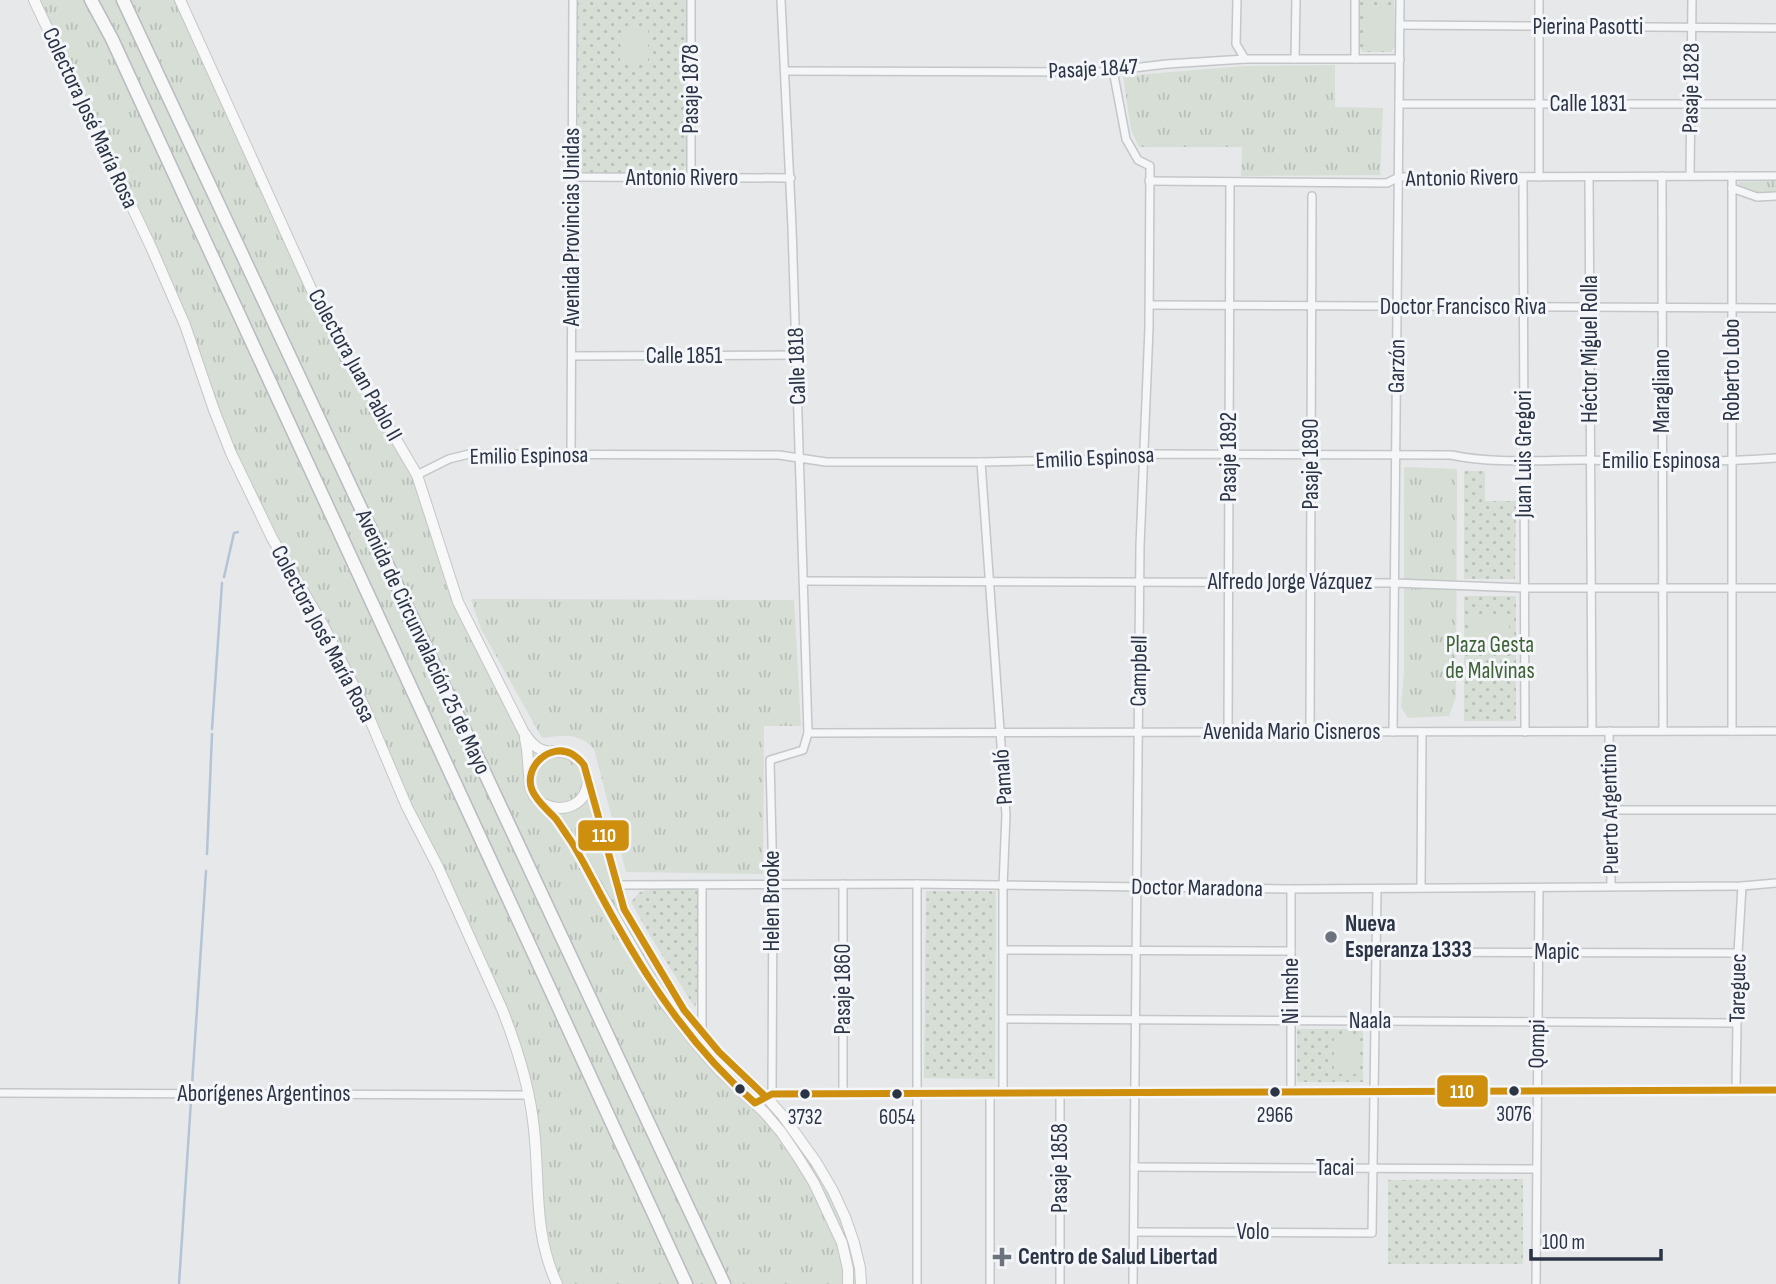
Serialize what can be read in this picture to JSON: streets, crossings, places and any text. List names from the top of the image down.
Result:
{
  "streets": {
    "highway": ["Avenida de Circunvalación 25 de Mayo"],
    "main road": ["Colectora José María Rosa", "Colectora Juan Pablo II"],
    "street": [
      "Pierina Pasotti",
      "Pasaje 1847",
      "Pasaje 1828",
      "Pasaje 1878",
      "Calle 1831",
      "Antonio Rivero",
      "Avenida Provincias Unidas",
      "Doctor Francisco Riva",
      "Héctor Miguel Rolla",
      "Calle 1851",
      "Calle 1818",
      "Garzón",
      "Roberto Lobo",
      "Maragliano",
      "Juan Luis Gregori",
      "Emilio Espinosa",
      "Pasaje 1892",
      "Pasaje 1890",
      "Alfredo Jorge Vázquez",
      "Campbell",
      "Avenida Mario Cisneros",
      "Pamaló",
      "Puerto Argentino",
      "Doctor Maradona",
      "Helen Brooke",
      "Mapic",
      "Tareguec",
      "Pasaje 1860",
      "Ni Imshe",
      "Naala",
      "Qompi",
      "Aborígenes Argentinos",
      "Pasaje 1858",
      "Tacai",
      "Volo"
    ]
  },
  "crossings": [
    ["Pierina Pasotti", "Pasaje 1828"],
    ["Pierina Pasotti", "Garzón"],
    ["Pasaje 1847", "Calle 1818"],
    ["Pasaje 1847", "Garzón"],
    ["Pasaje 1847", "Campbell"],
    ["Pasaje 1828", "Calle 1831"],
    ["Pasaje 1828", "Antonio Rivero"],
    ["Pasaje 1878", "Antonio Rivero"],
    ["Calle 1831", "Garzón"],
    ["Colectora José María Rosa", "Aborígenes Argentinos"],
    ["Antonio Rivero", "Avenida Provincias Unidas"],
    ["Antonio Rivero", "Héctor Miguel Rolla"],
    ["Antonio Rivero", "Calle 1818"],
    ["Antonio Rivero", "Garzón"],
    ["Antonio Rivero", "Roberto Lobo"],
    ["Antonio Rivero", "Maragliano"],
    ["Antonio Rivero", "Juan Luis Gregori"],
    ["Antonio Rivero", "Pasaje 1892"],
    ["Antonio Rivero", "Campbell"],
    ["Avenida Provincias Unidas", "Calle 1851"],
    ["Avenida Provincias Unidas", "Emilio Espinosa"],
    ["Doctor Francisco Riva", "Héctor Miguel Rolla"],
    ["Doctor Francisco Riva", "Garzón"],
    ["Doctor Francisco Riva", "Roberto Lobo"],
    ["Doctor Francisco Riva", "Maragliano"],
    ["Doctor Francisco Riva", "Juan Luis Gregori"],
    ["Doctor Francisco Riva", "Pasaje 1892"],
    ["Doctor Francisco Riva", "Pasaje 1890"],
    ["Doctor Francisco Riva", "Campbell"],
    ["Héctor Miguel Rolla", "Emilio Espinosa"],
    ["Héctor Miguel Rolla", "Alfredo Jorge Vázquez"],
    ["Héctor Miguel Rolla", "Avenida Mario Cisneros"],
    ["Calle 1851", "Calle 1818"],
    ["Colectora Juan Pablo II", "Emilio Espinosa"],
    ["Colectora Juan Pablo II", "Doctor Maradona"],
    ["Colectora Juan Pablo II", "Helen Brooke"],
    ["Calle 1818", "Emilio Espinosa"],
    ["Calle 1818", "Alfredo Jorge Vázquez"],
    ["Calle 1818", "Avenida Mario Cisneros"],
    ["Calle 1818", "Helen Brooke"],
    ["Garzón", "Emilio Espinosa"],
    ["Garzón", "Alfredo Jorge Vázquez"],
    ["Garzón", "Avenida Mario Cisneros"],
    ["Roberto Lobo", "Emilio Espinosa"],
    ["Roberto Lobo", "Alfredo Jorge Vázquez"],
    ["Roberto Lobo", "Avenida Mario Cisneros"],
    ["Maragliano", "Emilio Espinosa"],
    ["Maragliano", "Alfredo Jorge Vázquez"],
    ["Maragliano", "Avenida Mario Cisneros"],
    ["Juan Luis Gregori", "Emilio Espinosa"],
    ["Juan Luis Gregori", "Alfredo Jorge Vázquez"],
    ["Juan Luis Gregori", "Avenida Mario Cisneros"],
    ["Emilio Espinosa", "Pasaje 1892"],
    ["Emilio Espinosa", "Pasaje 1890"],
    ["Emilio Espinosa", "Campbell"],
    ["Emilio Espinosa", "Pamaló"],
    ["Pasaje 1892", "Alfredo Jorge Vázquez"],
    ["Pasaje 1892", "Avenida Mario Cisneros"],
    ["Pasaje 1890", "Alfredo Jorge Vázquez"],
    ["Pasaje 1890", "Avenida Mario Cisneros"],
    ["Alfredo Jorge Vázquez", "Campbell"],
    ["Alfredo Jorge Vázquez", "Pamaló"],
    ["Campbell", "Avenida Mario Cisneros"],
    ["Campbell", "Doctor Maradona"],
    ["Campbell", "Naala"],
    ["Campbell", "Tacai"],
    ["Campbell", "Volo"],
    ["Avenida Mario Cisneros", "Pamaló"],
    ["Avenida Mario Cisneros", "Puerto Argentino"],
    ["Avenida Mario Cisneros", "Helen Brooke"],
    ["Pamaló", "Doctor Maradona"],
    ["Pamaló", "Naala"],
    ["Puerto Argentino", "Doctor Maradona"],
    ["Doctor Maradona", "Helen Brooke"],
    ["Doctor Maradona", "Tareguec"],
    ["Doctor Maradona", "Pasaje 1860"],
    ["Doctor Maradona", "Ni Imshe"],
    ["Doctor Maradona", "Qompi"],
    ["Mapic", "Tareguec"],
    ["Mapic", "Qompi"],
    ["Tareguec", "Naala"],
    ["Ni Imshe", "Naala"],
    ["Naala", "Qompi"],
    ["Qompi", "Tacai"],
    ["Tacai", "Volo"]
  ],
  "parks": ["Plaza Gesta de Malvinas"],
  "places": {
    "other": [
      "Nueva Esperanza 1333",
      "3076",
      "2966",
      "3732",
      "6054"
    ],
    "health": ["Centro de Salud Libertad"]
  },
  "lines": ["transit line 110"],
  "scale_bar": "100 m"
}
